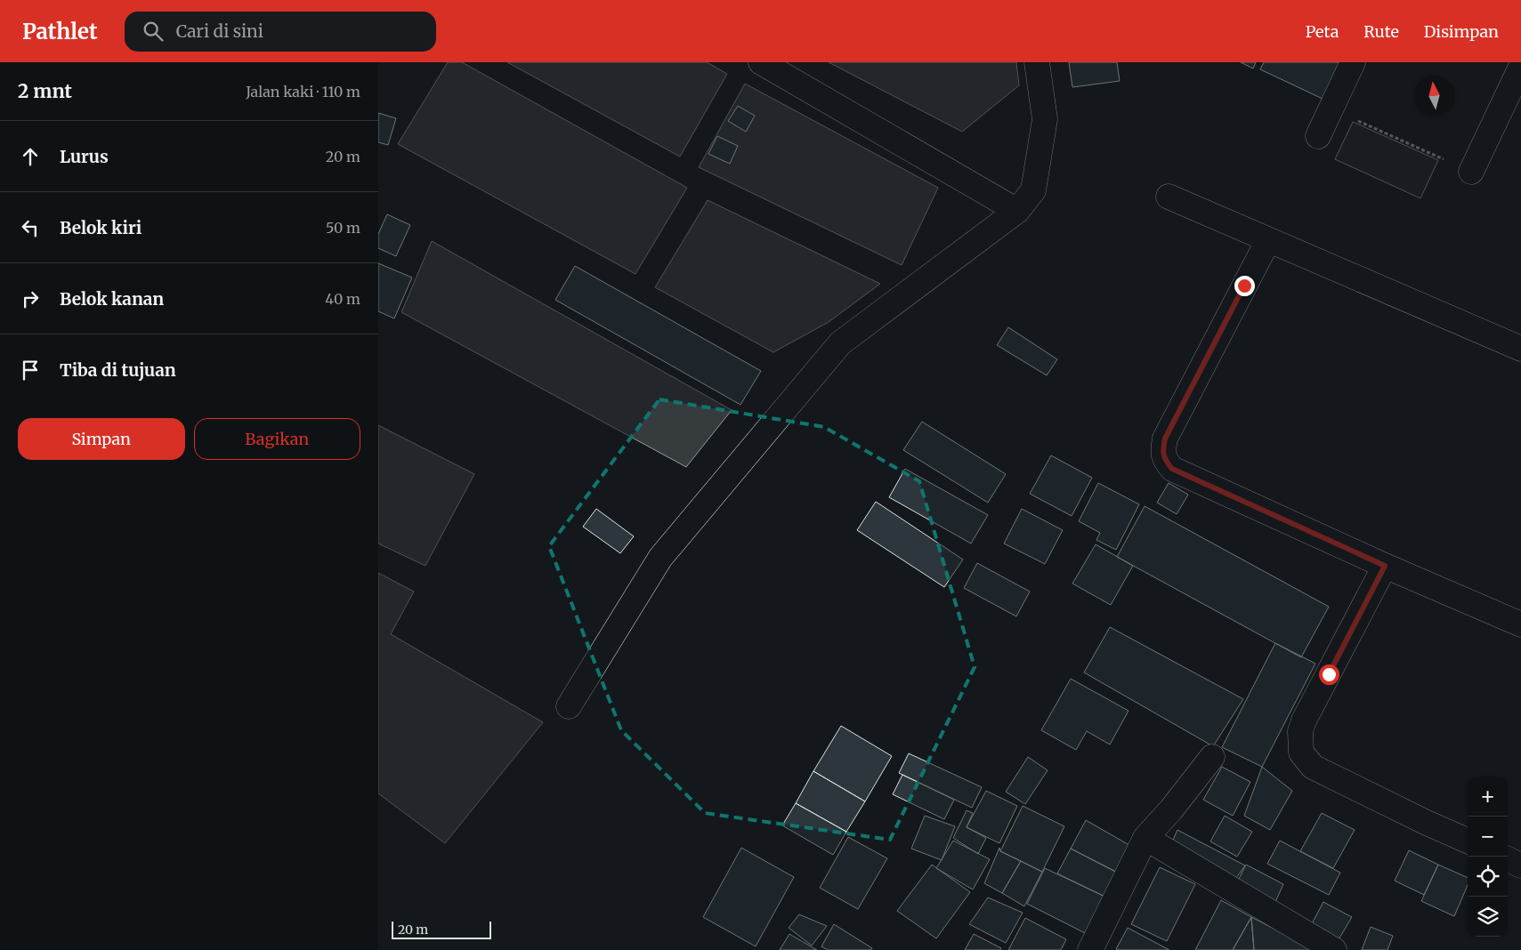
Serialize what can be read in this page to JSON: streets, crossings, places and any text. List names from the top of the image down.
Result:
{
  "scale_bar": "20 m",
  "north": "top",
  "page": {
    "header": "Pathlet",
    "search": "Cari di sini",
    "nav": ["Peta", "Rute", "Disimpan"],
    "heading": ["2 mnt", "Jalan kaki · 110 m"],
    "list": [
      ["Lurus", "20 m"],
      ["Belok kiri", "50 m"],
      ["Belok kanan", "40 m"],
      "Tiba di tujuan"
    ],
    "buttons": ["Simpan", "Bagikan"],
    "map_buttons": ["+", "−"],
    "scale": "20 m"
  }
}
